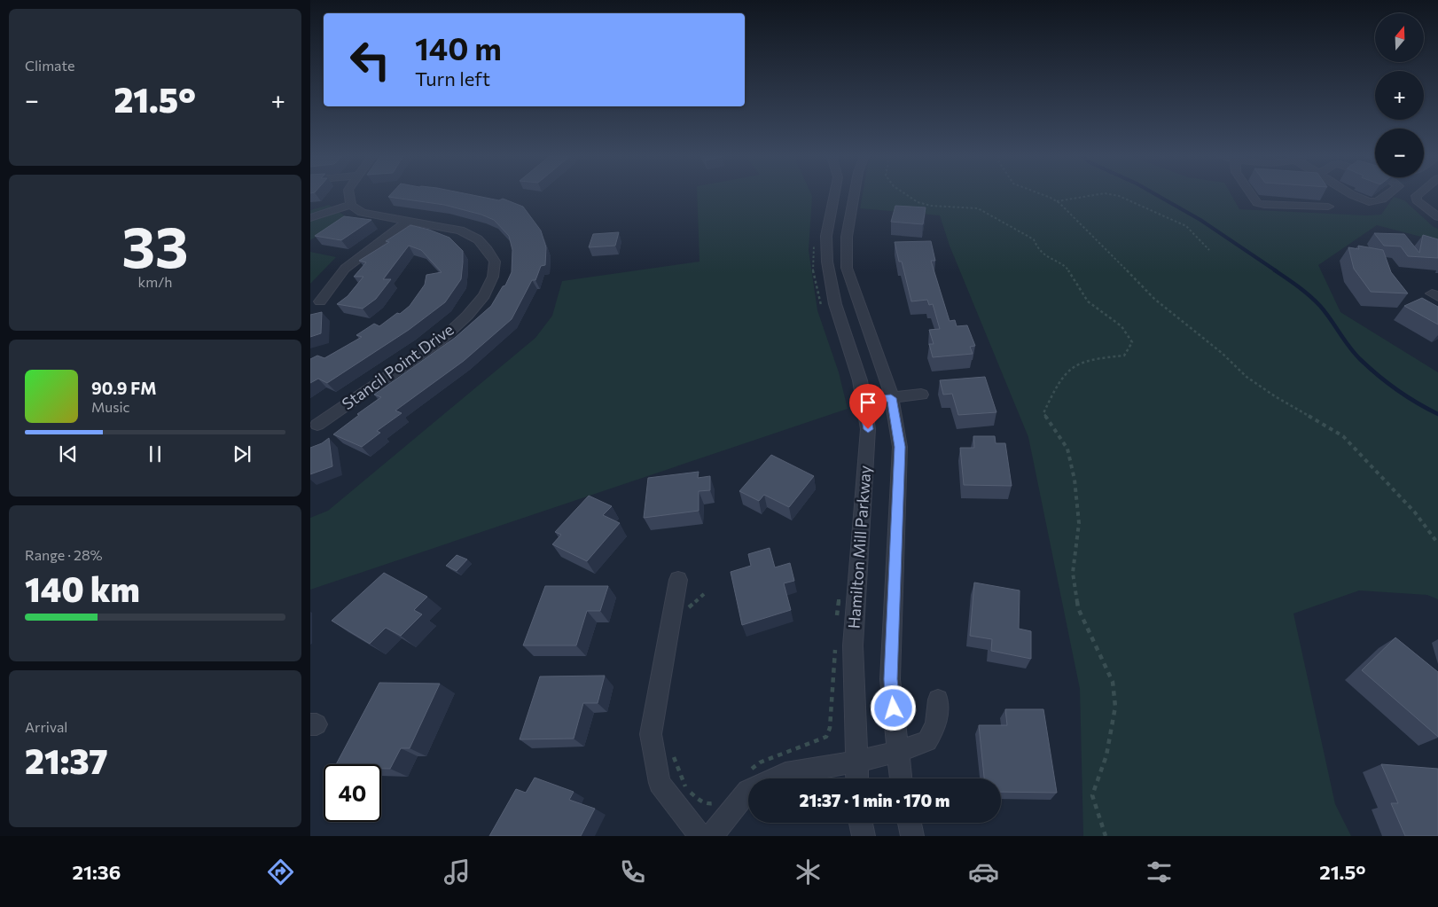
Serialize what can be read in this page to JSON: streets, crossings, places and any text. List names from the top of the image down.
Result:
{
  "streets": {
    "street": ["Stancil Point Drive", "Hamilton Mill Parkway"]
  },
  "north": "top",
  "page": {
    "tile": [
      "Climate",
      ["33", "km/h"],
      ["Range · 28%", "140 km"],
      ["Arrival", "21:37"]
    ],
    "map_buttons": ["+", "−"],
    "turn": ["140 m", "Turn left"],
    "heat": ["−", "21.5°", "+"],
    "song": ["90.9 FM", "Music"],
    "limit": "40",
    "trip": "21:37 · 1 min · 170 m",
    "tabs": ["21:36", "21.5°"]
  }
}
